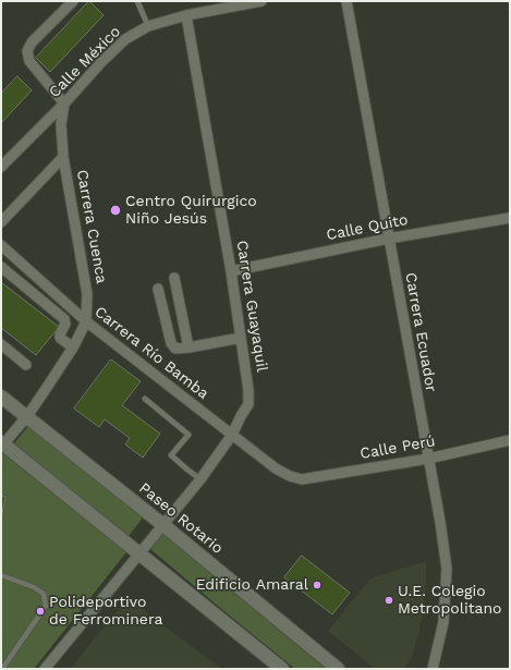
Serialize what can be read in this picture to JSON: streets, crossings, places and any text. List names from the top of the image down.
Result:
{
  "streets": {
    "street": [
      "Calle México",
      "Carrera Cuenca",
      "Calle Quito",
      "Carrera Guayaquil",
      "Carrera Ecuador",
      "Carrera Río Bamba",
      "Calle Perú",
      "Paseo Rotario"
    ]
  },
  "crossings": [
    ["Calle México", "Carrera Cuenca"],
    ["Calle México", "Carrera Guayaquil"],
    ["Carrera Cuenca", "Carrera Río Bamba"],
    ["Carrera Cuenca", "Paseo Rotario"],
    ["Calle Quito", "Carrera Guayaquil"],
    ["Calle Quito", "Carrera Ecuador"],
    ["Carrera Guayaquil", "Carrera Río Bamba"],
    ["Carrera Guayaquil", "Paseo Rotario"],
    ["Carrera Ecuador", "Calle Perú"],
    ["Carrera Río Bamba", "Calle Perú"]
  ],
  "places": [
    "Centro Quirurgico Niño Jesús",
    "Edificio Amaral",
    "U.E. Colegio Metropolitano",
    "Polideportivo de Ferrominera"
  ]
}
